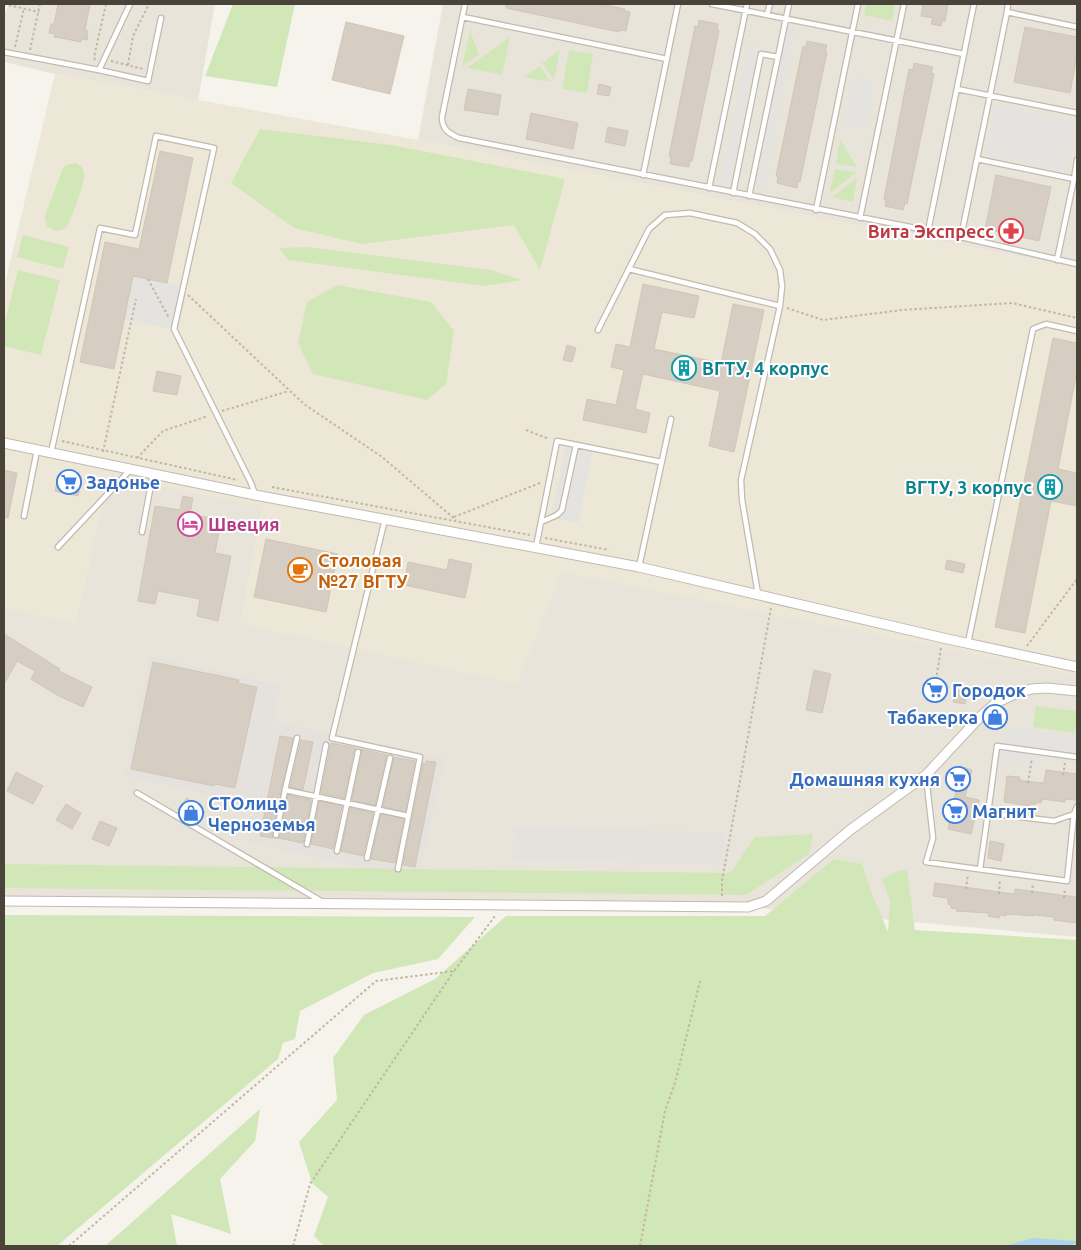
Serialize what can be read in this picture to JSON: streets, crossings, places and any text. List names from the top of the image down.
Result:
{
  "places": {
    "pharmacy": ["Вита Экспресс"],
    "building": ["ВГТУ, 4 корпус", "ВГТУ, 3 корпус"],
    "supermarket": [
      "Задонье",
      "Городок",
      "Домашняя кухня",
      "Магнит"
    ],
    "hotel": ["Швеция"],
    "cafe": ["Столовая №27 ВГТУ"],
    "shop": ["Табакерка", "СТОлица Черноземья"]
  }
}
